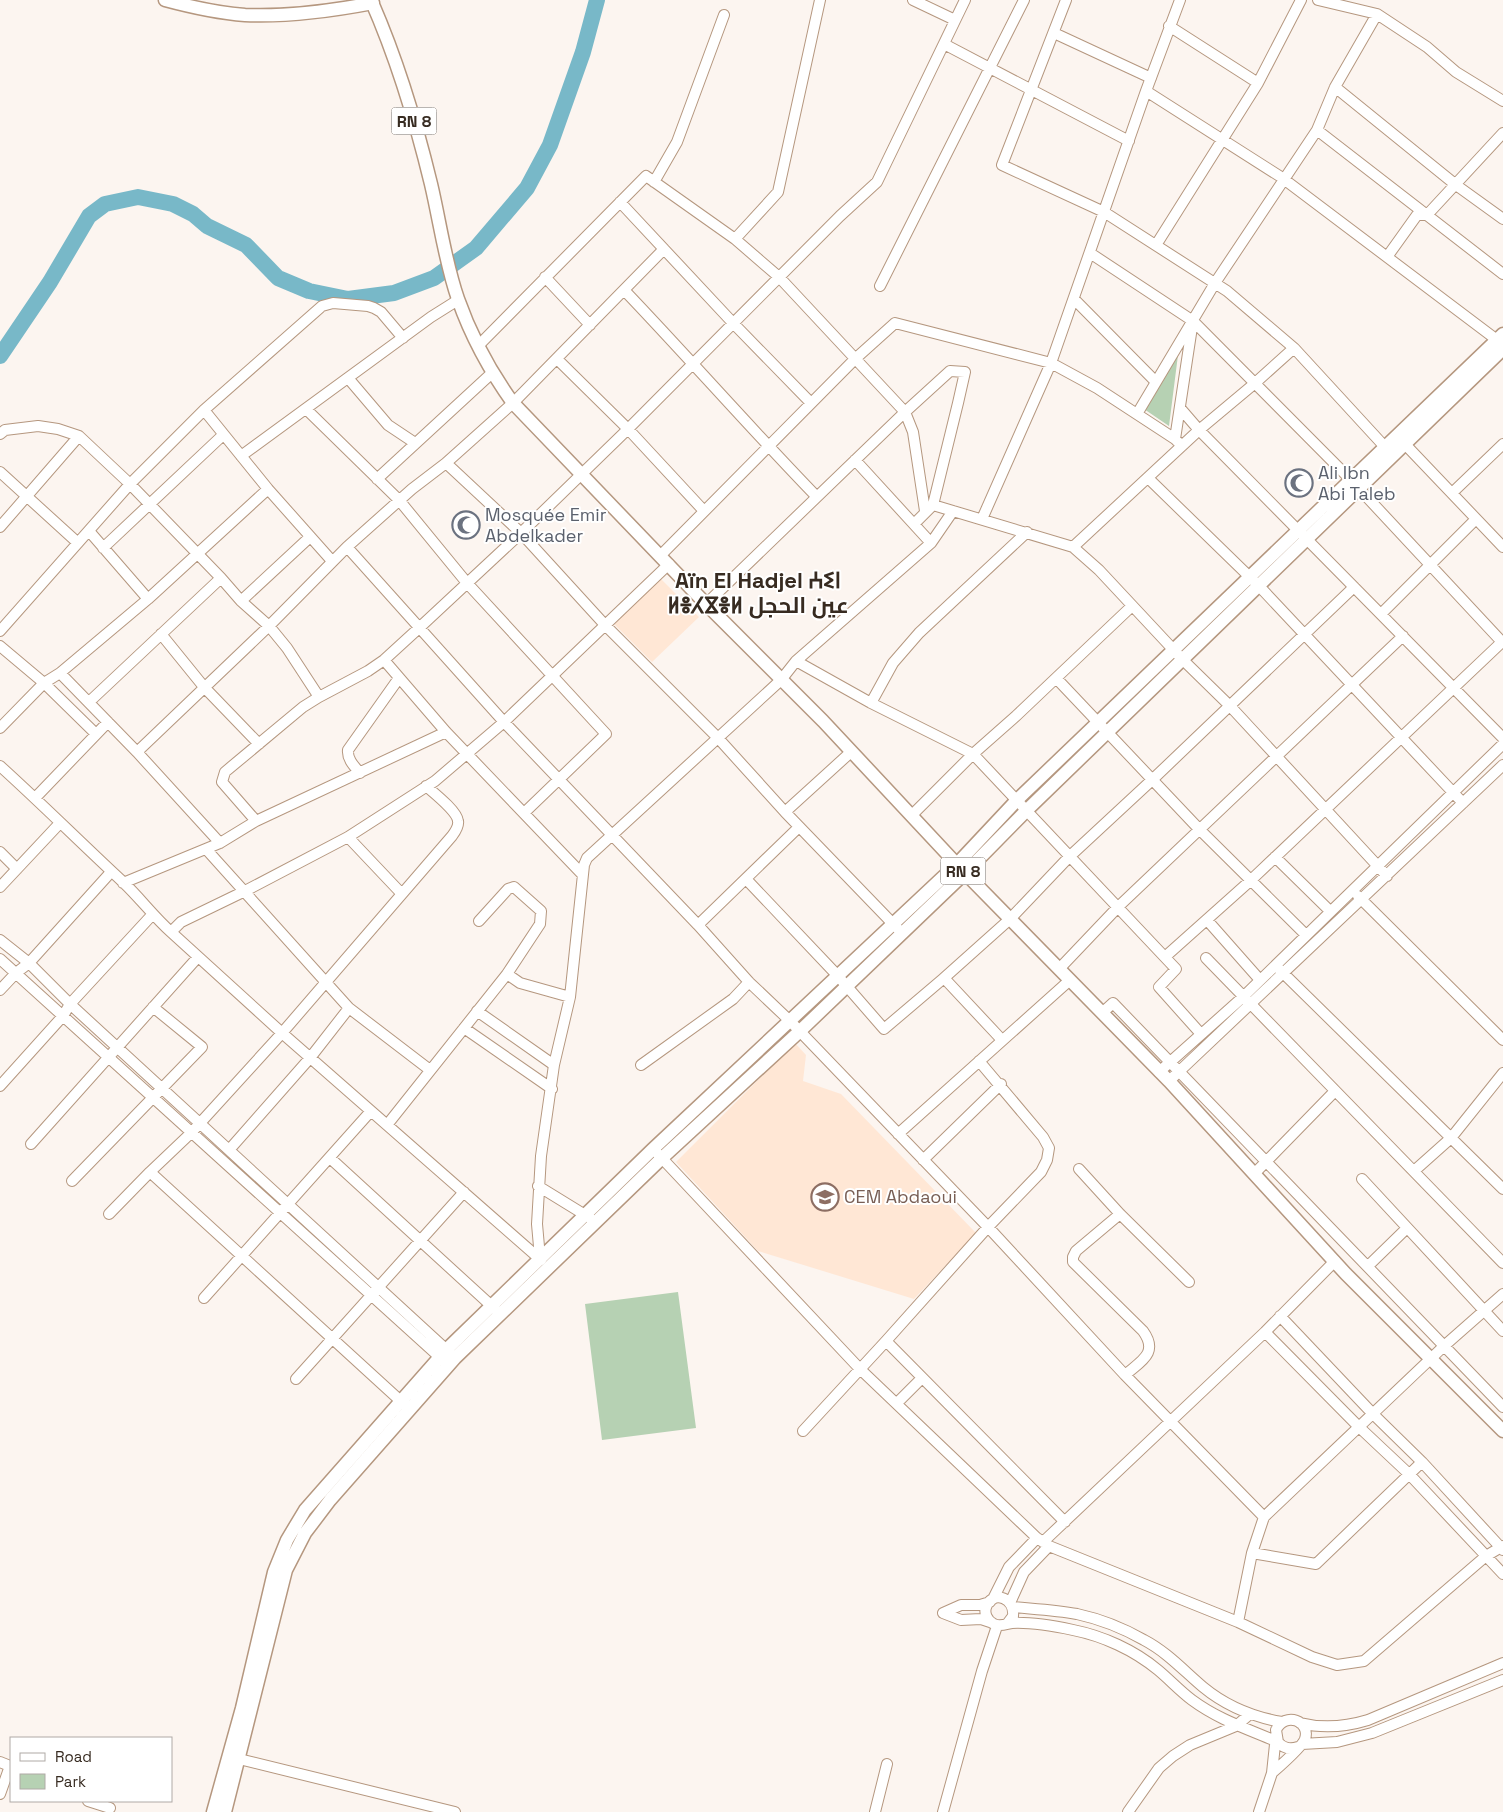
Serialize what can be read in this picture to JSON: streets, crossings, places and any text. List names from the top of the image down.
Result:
{
  "streets": {
    "main road": ["RN 8"]
  },
  "districts": ["Aïn El Hadjel ⵄⵉⵏ ⵍⴻⵃⴵⴻⵍ عين الحجل"],
  "places": {
    "mosque": ["Ali Ibn Abi Taleb", "Mosquée Emir Abdelkader"],
    "school or university": ["CEM Abdaoui"]
  },
  "legend": ["Road", "Park"]
}
